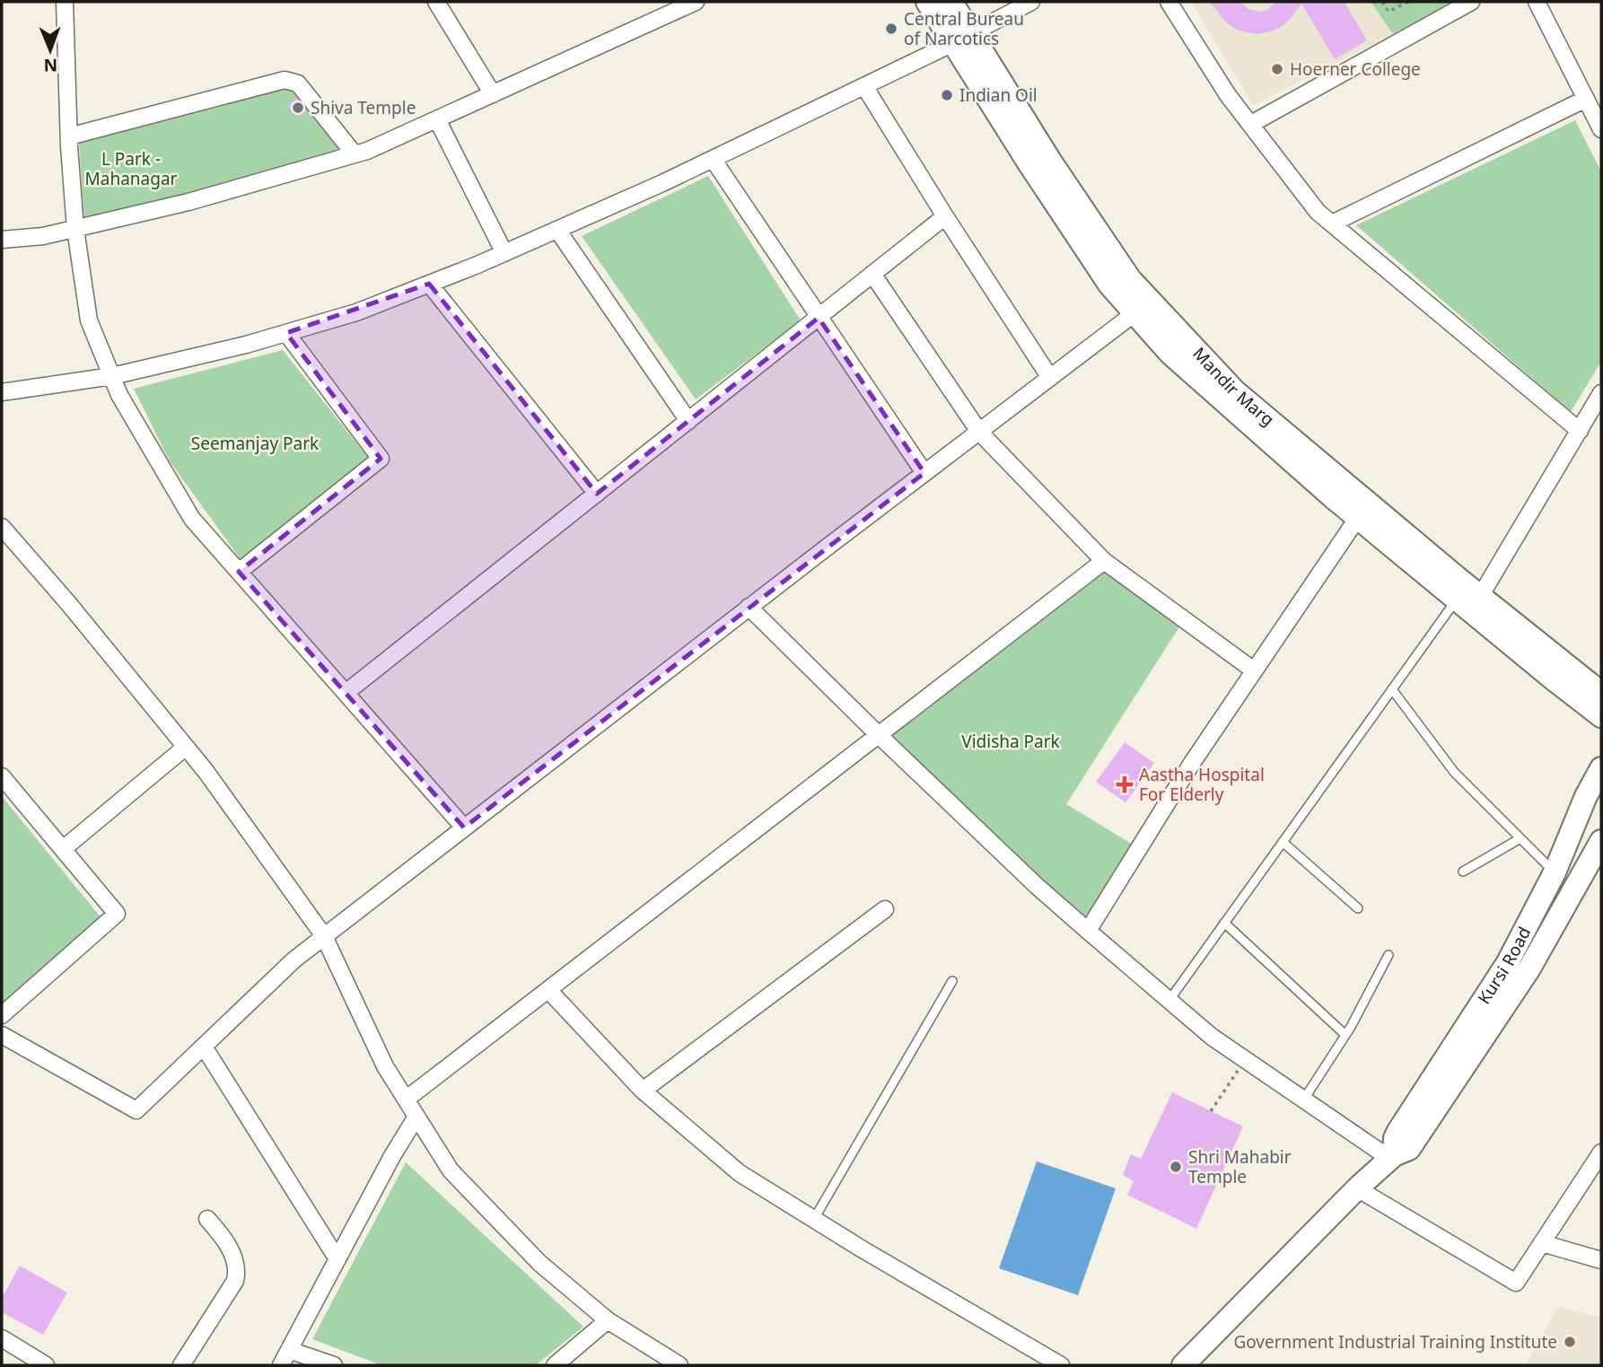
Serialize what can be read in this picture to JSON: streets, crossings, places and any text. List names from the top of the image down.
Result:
{
  "streets": {
    "main road": ["Kursi Road"]
  },
  "parks": ["L Park - Mahanagar", "Seemanjay Park", "Vidisha Park"],
  "places": {
    "other": [
      "Central Bureau of Narcotics",
      "Hoerner College",
      "Indian Oil",
      "Shiva Temple",
      "Shri Mahabir Temple",
      "Government Industrial Training Institute"
    ],
    "health": ["Aastha Hospital For Elderly"]
  },
  "north": "bottom"
}
